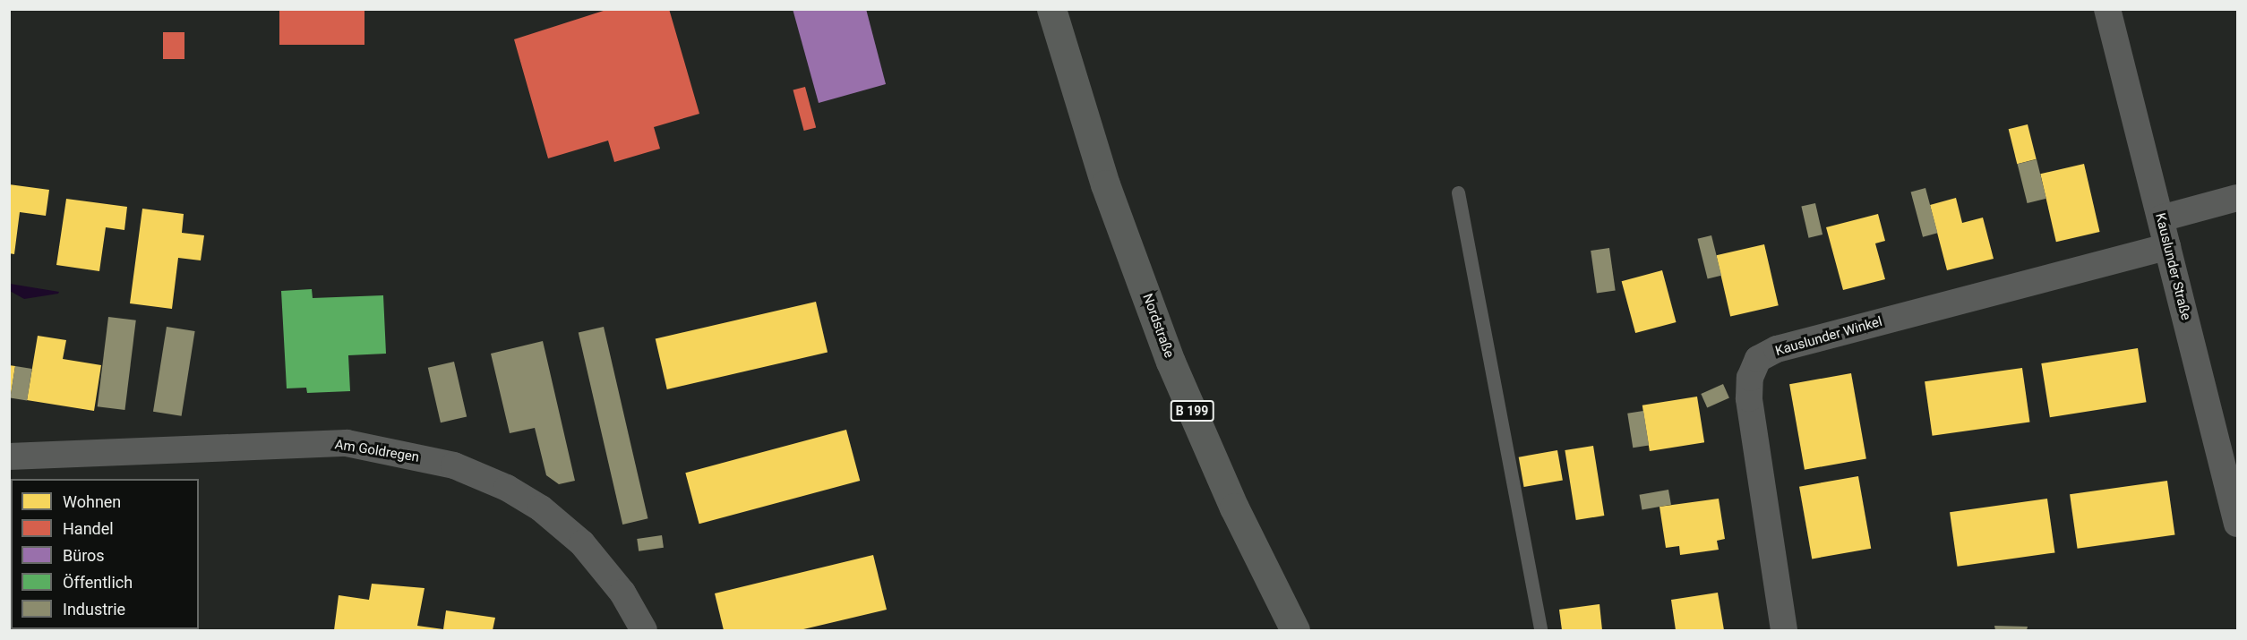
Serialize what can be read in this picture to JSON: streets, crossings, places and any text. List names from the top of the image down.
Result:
{
  "streets": {
    "main road": ["Nordstraße", "B 199"],
    "street": ["Kauslunder Straße", "Kauslunder Winkel", "Am Goldregen"]
  },
  "crossings": [
    ["Kauslunder Straße", "Kauslunder Winkel"]
  ],
  "legend": [
    "Wohnen",
    "Handel",
    "Büros",
    "Öffentlich",
    "Industrie"
  ]
}
